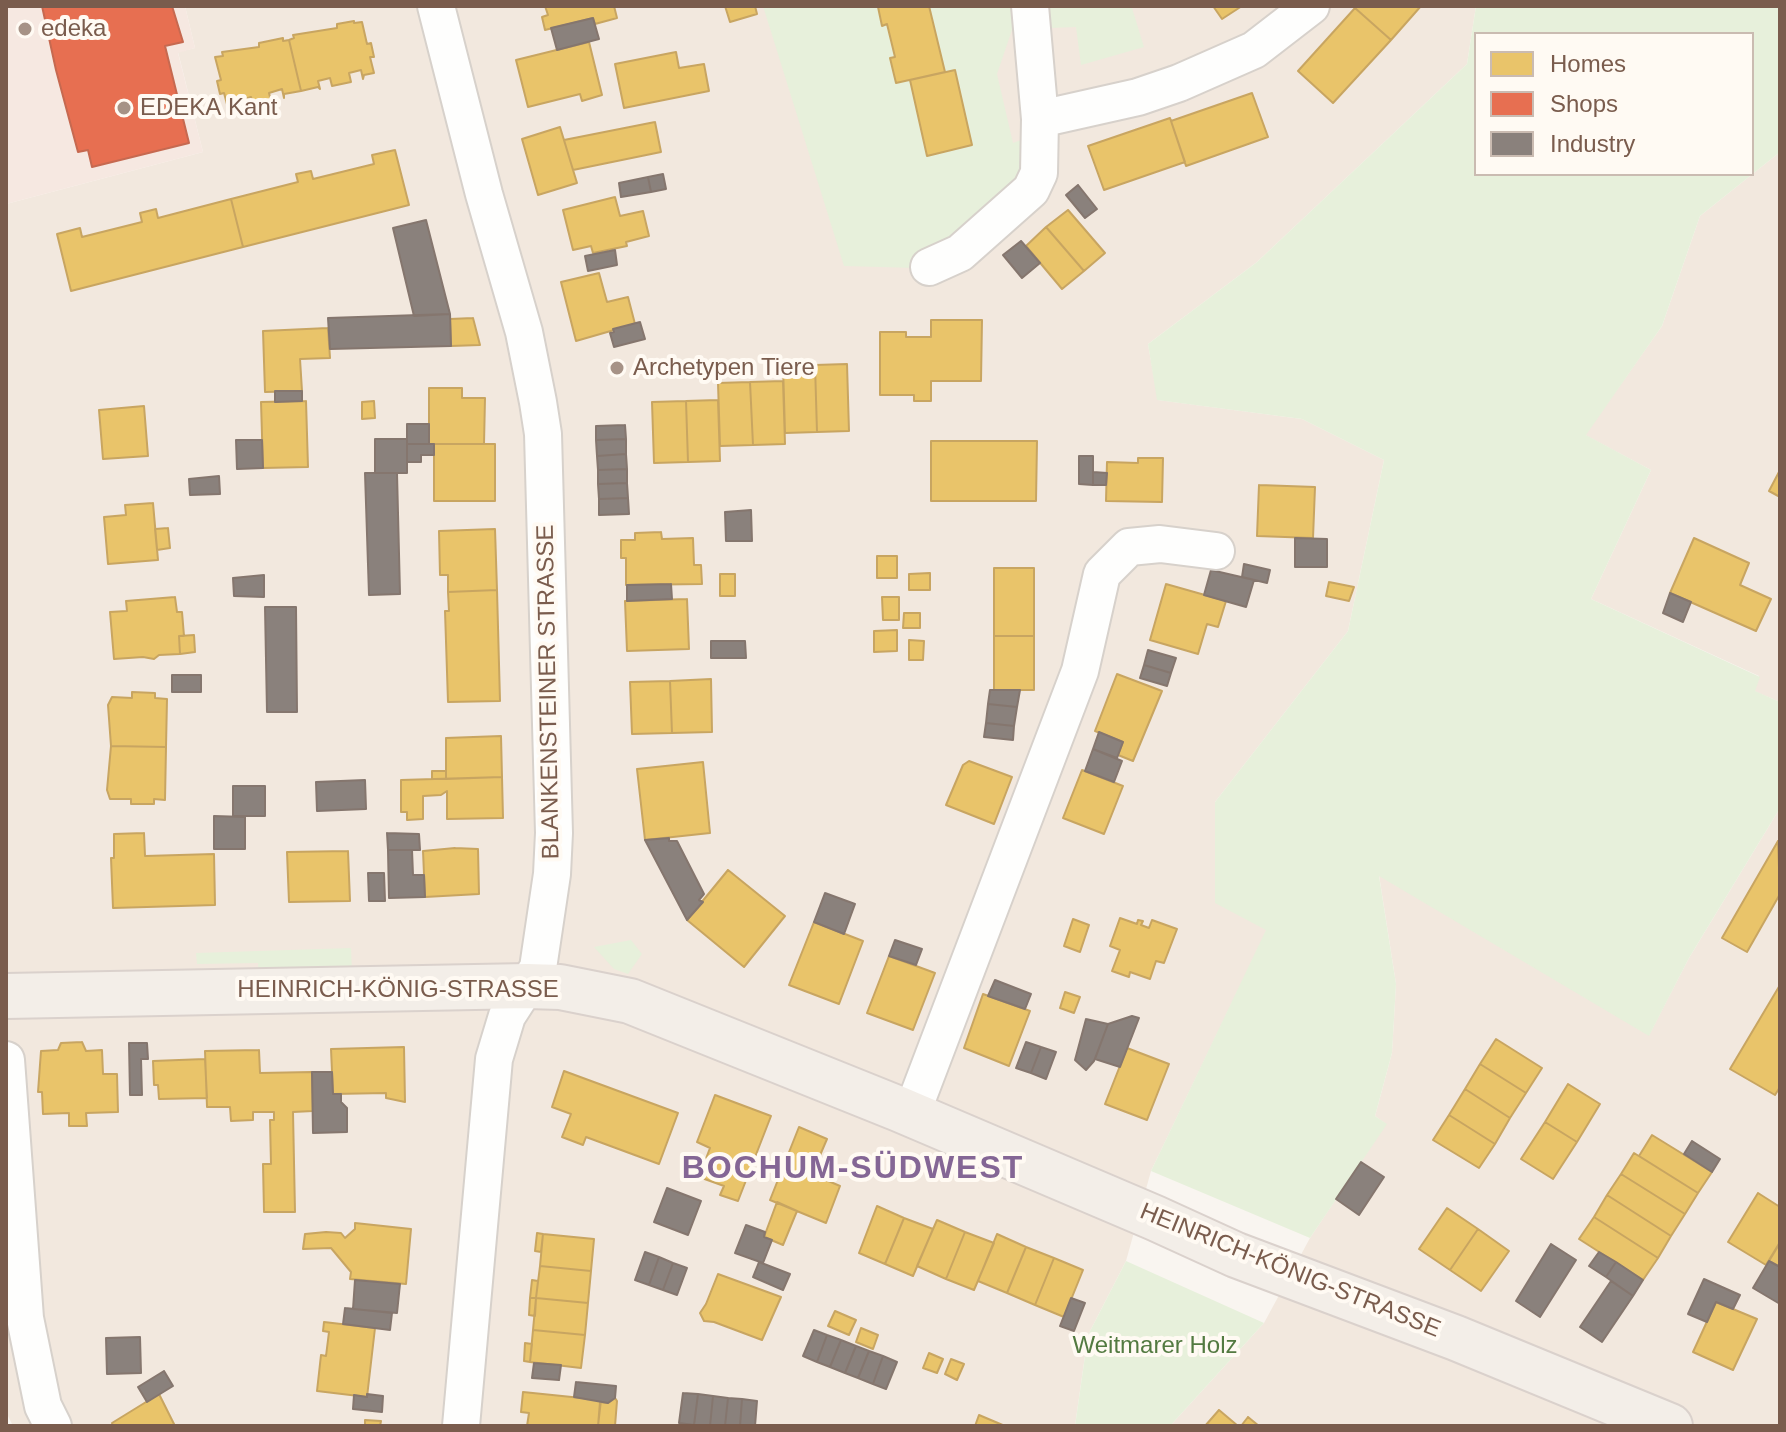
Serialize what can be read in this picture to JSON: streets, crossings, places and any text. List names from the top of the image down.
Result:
{
  "streets": {
    "main road": ["HEINRICH-KÖNIG-STRASSE"],
    "street": ["BLANKENSTEINER STRASSE"]
  },
  "crossings": [
    ["BLANKENSTEINER STRASSE", "HEINRICH-KÖNIG-STRASSE"]
  ],
  "districts": ["BOCHUM-SÜDWEST"],
  "parks": ["Weitmarer Holz"],
  "places": ["edeka", "EDEKA Kant", "Archetypen Tiere"],
  "legend": ["Homes", "Shops", "Industry"]
}
